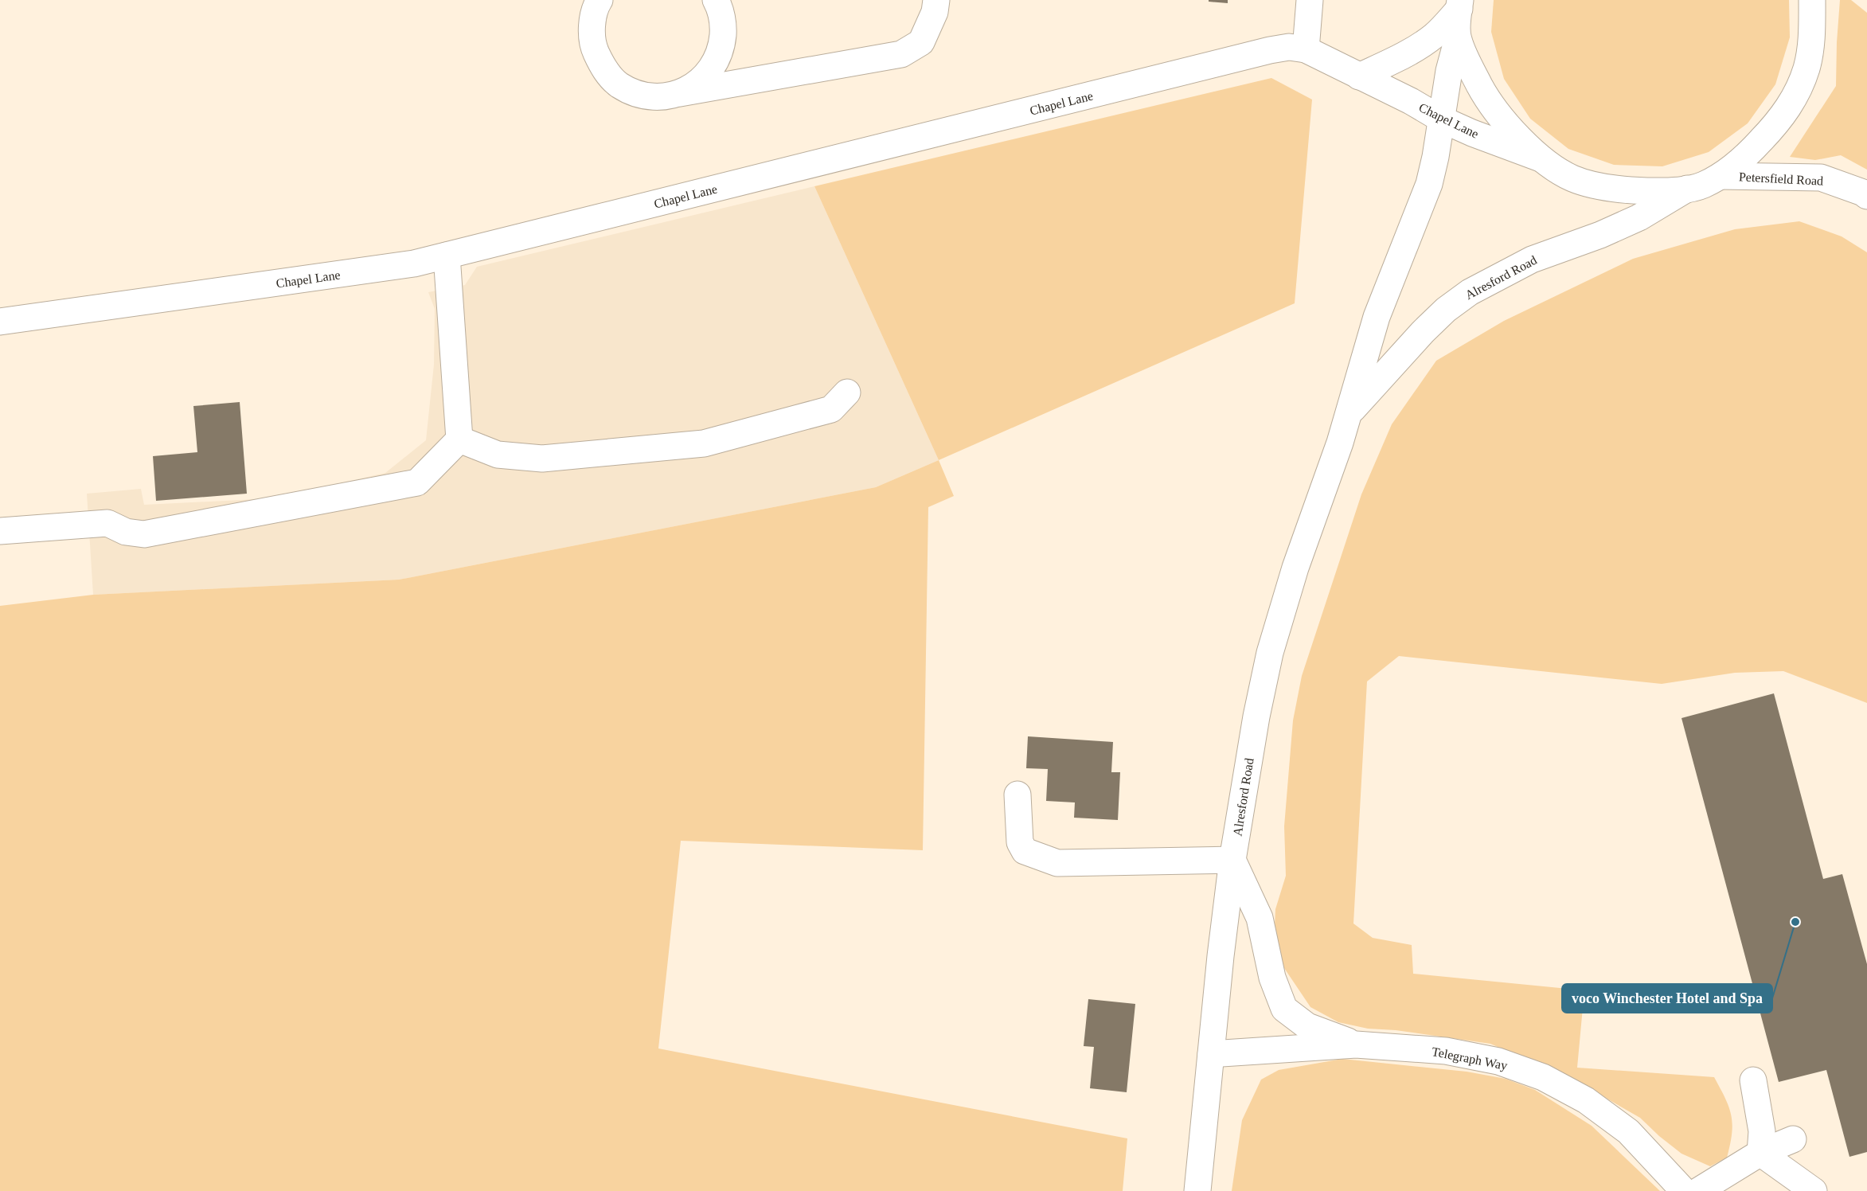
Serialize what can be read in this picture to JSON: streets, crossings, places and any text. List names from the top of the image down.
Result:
{
  "streets": {
    "main road": [
      "Chapel Lane",
      "Petersfield Road",
      "Alresford Road",
      "Telegraph Way"
    ]
  },
  "crossings": [
    ["Chapel Lane", "Alresford Road"],
    ["Alresford Road", "Telegraph Way"]
  ],
  "places": ["voco Winchester Hotel and Spa"]
}
